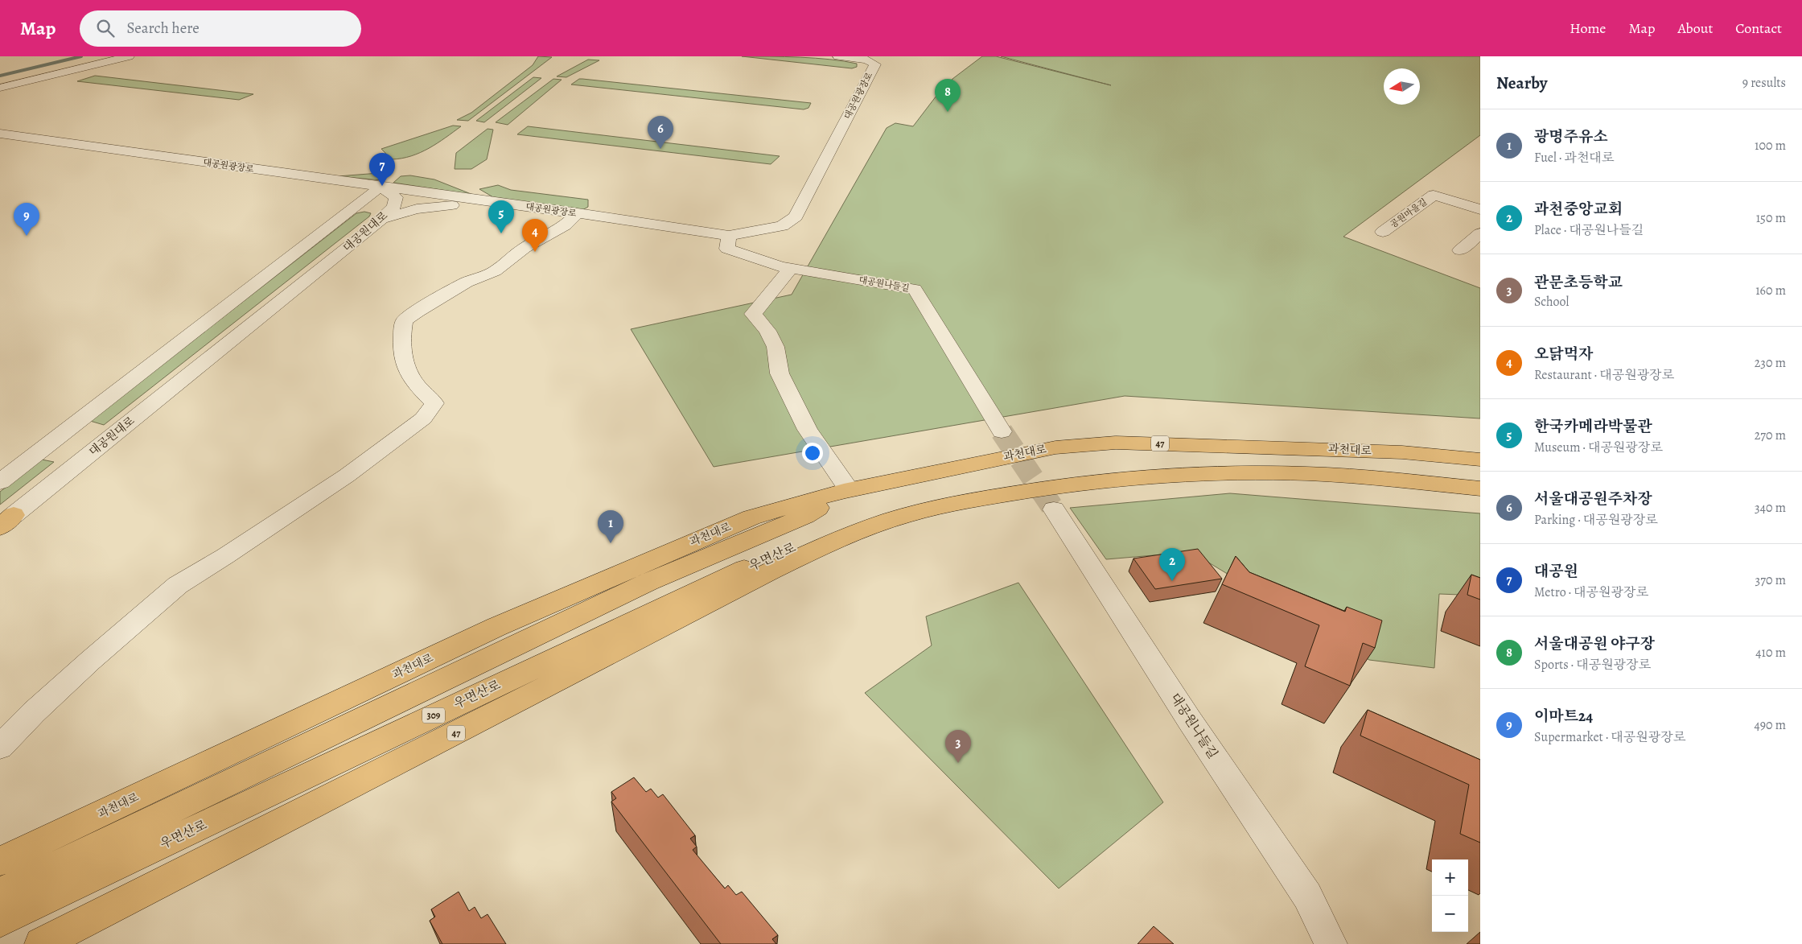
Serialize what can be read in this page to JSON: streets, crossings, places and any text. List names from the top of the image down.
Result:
{
  "streets": {
    "highway": [
      "47",
      "과천대로",
      "우면산로",
      "309"
    ],
    "street": [
      "대공원광장로",
      "공원마을길",
      "대공원대로",
      "대공원나들길"
    ]
  },
  "crossings": [
    ["대공원광장로", "대공원대로"],
    ["대공원광장로", "대공원나들길"],
    ["47", "우면산로"],
    ["과천대로", "우면산로"]
  ],
  "north": "left",
  "page": {
    "header": "Map",
    "search": "Search here",
    "nav": [
      "Home",
      "Map",
      "About",
      "Contact"
    ],
    "heading": ["Nearby", "9 results"],
    "pins": [
      "8",
      "6",
      "7",
      "5",
      "9",
      "4",
      "1",
      "2",
      "3"
    ],
    "list": [
      {
        "mark": "1",
        "name": "광명주유소",
        "note": "Fuel · 과천대로",
        "value": "100 m"
      },
      {
        "mark": "2",
        "name": "과천중앙교회",
        "note": "Place · 대공원나들길",
        "value": "150 m"
      },
      {
        "mark": "3",
        "name": "관문초등학교",
        "note": "School",
        "value": "160 m"
      },
      {
        "mark": "4",
        "name": "오닭먹자",
        "note": "Restaurant · 대공원광장로",
        "value": "230 m"
      },
      {
        "mark": "5",
        "name": "한국카메라박물관",
        "note": "Museum · 대공원광장로",
        "value": "270 m"
      },
      {
        "mark": "6",
        "name": "서울대공원주차장",
        "note": "Parking · 대공원광장로",
        "value": "340 m"
      },
      {
        "mark": "7",
        "name": "대공원",
        "note": "Metro · 대공원광장로",
        "value": "370 m"
      },
      {
        "mark": "8",
        "name": "서울대공원 야구장",
        "note": "Sports · 대공원광장로",
        "value": "410 m"
      },
      {
        "mark": "9",
        "name": "이마트24",
        "note": "Supermarket · 대공원광장로",
        "value": "490 m"
      }
    ],
    "map_buttons": ["+", "−"]
  }
}
